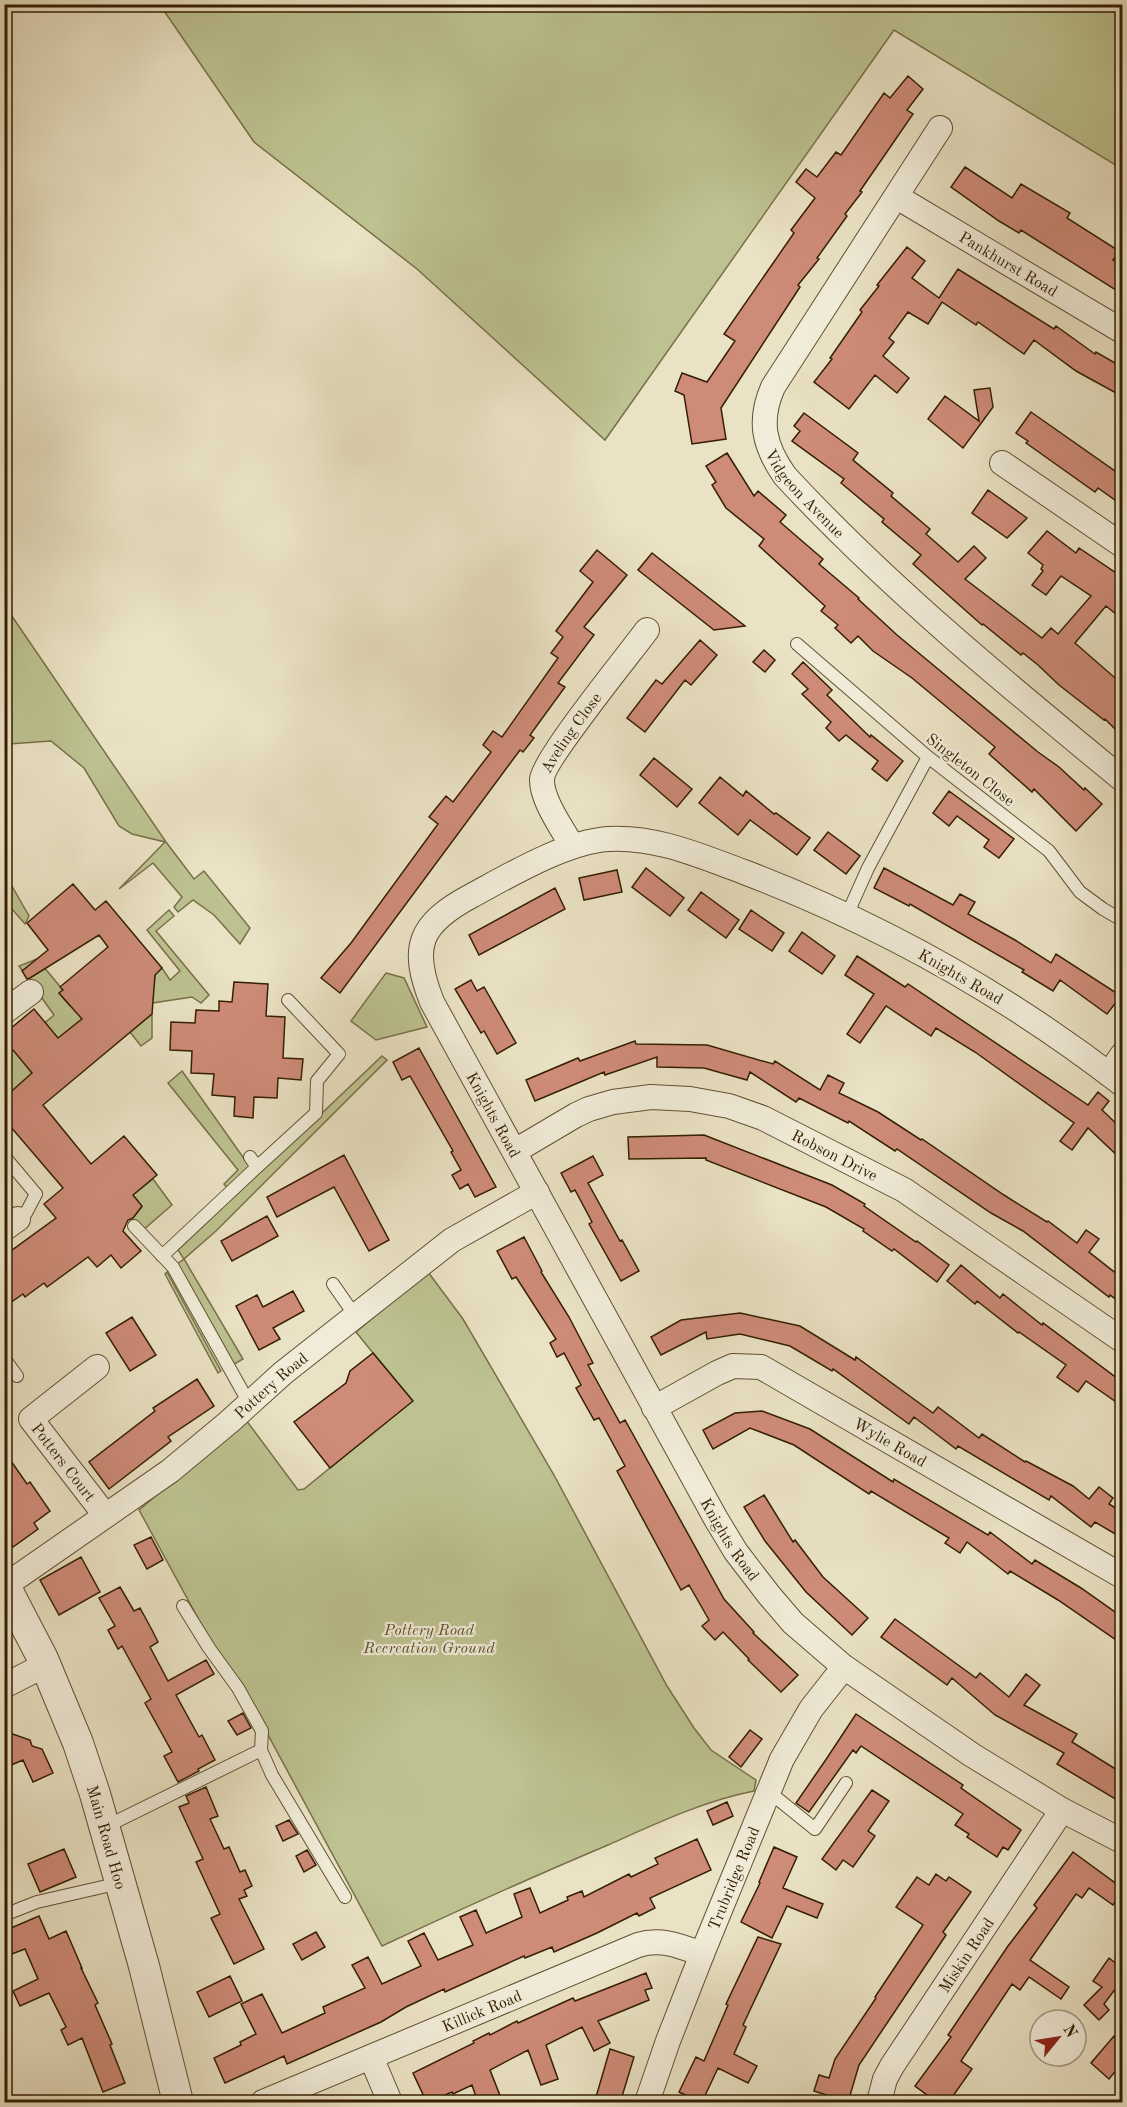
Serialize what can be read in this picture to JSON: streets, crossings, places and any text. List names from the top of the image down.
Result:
{
  "streets": {
    "street": [
      "Pankhurst Road",
      "Vidgeon Avenue",
      "Aveling Close",
      "Knights Road",
      "Robson Drive",
      "Pottery Road",
      "Wylie Road",
      "Potters Court",
      "Main Road Hoo",
      "Trubridge Road",
      "Miskin Road",
      "Killick Road"
    ],
    "lane": ["Singleton Close"]
  },
  "crossings": [
    ["Pankhurst Road", "Vidgeon Avenue"],
    ["Aveling Close", "Knights Road"],
    ["Knights Road", "Robson Drive"],
    ["Knights Road", "Pottery Road"],
    ["Knights Road", "Wylie Road"],
    ["Knights Road", "Trubridge Road"],
    ["Knights Road", "Miskin Road"],
    ["Pottery Road", "Potters Court"],
    ["Pottery Road", "Main Road Hoo"],
    ["Trubridge Road", "Killick Road"]
  ],
  "parks": ["Pottery Road Recreation Ground"],
  "north": "top right"
}
